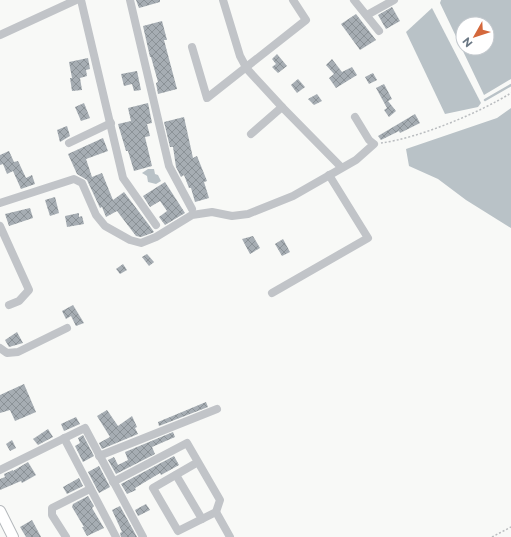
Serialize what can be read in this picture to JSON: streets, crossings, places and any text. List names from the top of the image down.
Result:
{
  "north": "bottom left"
}
